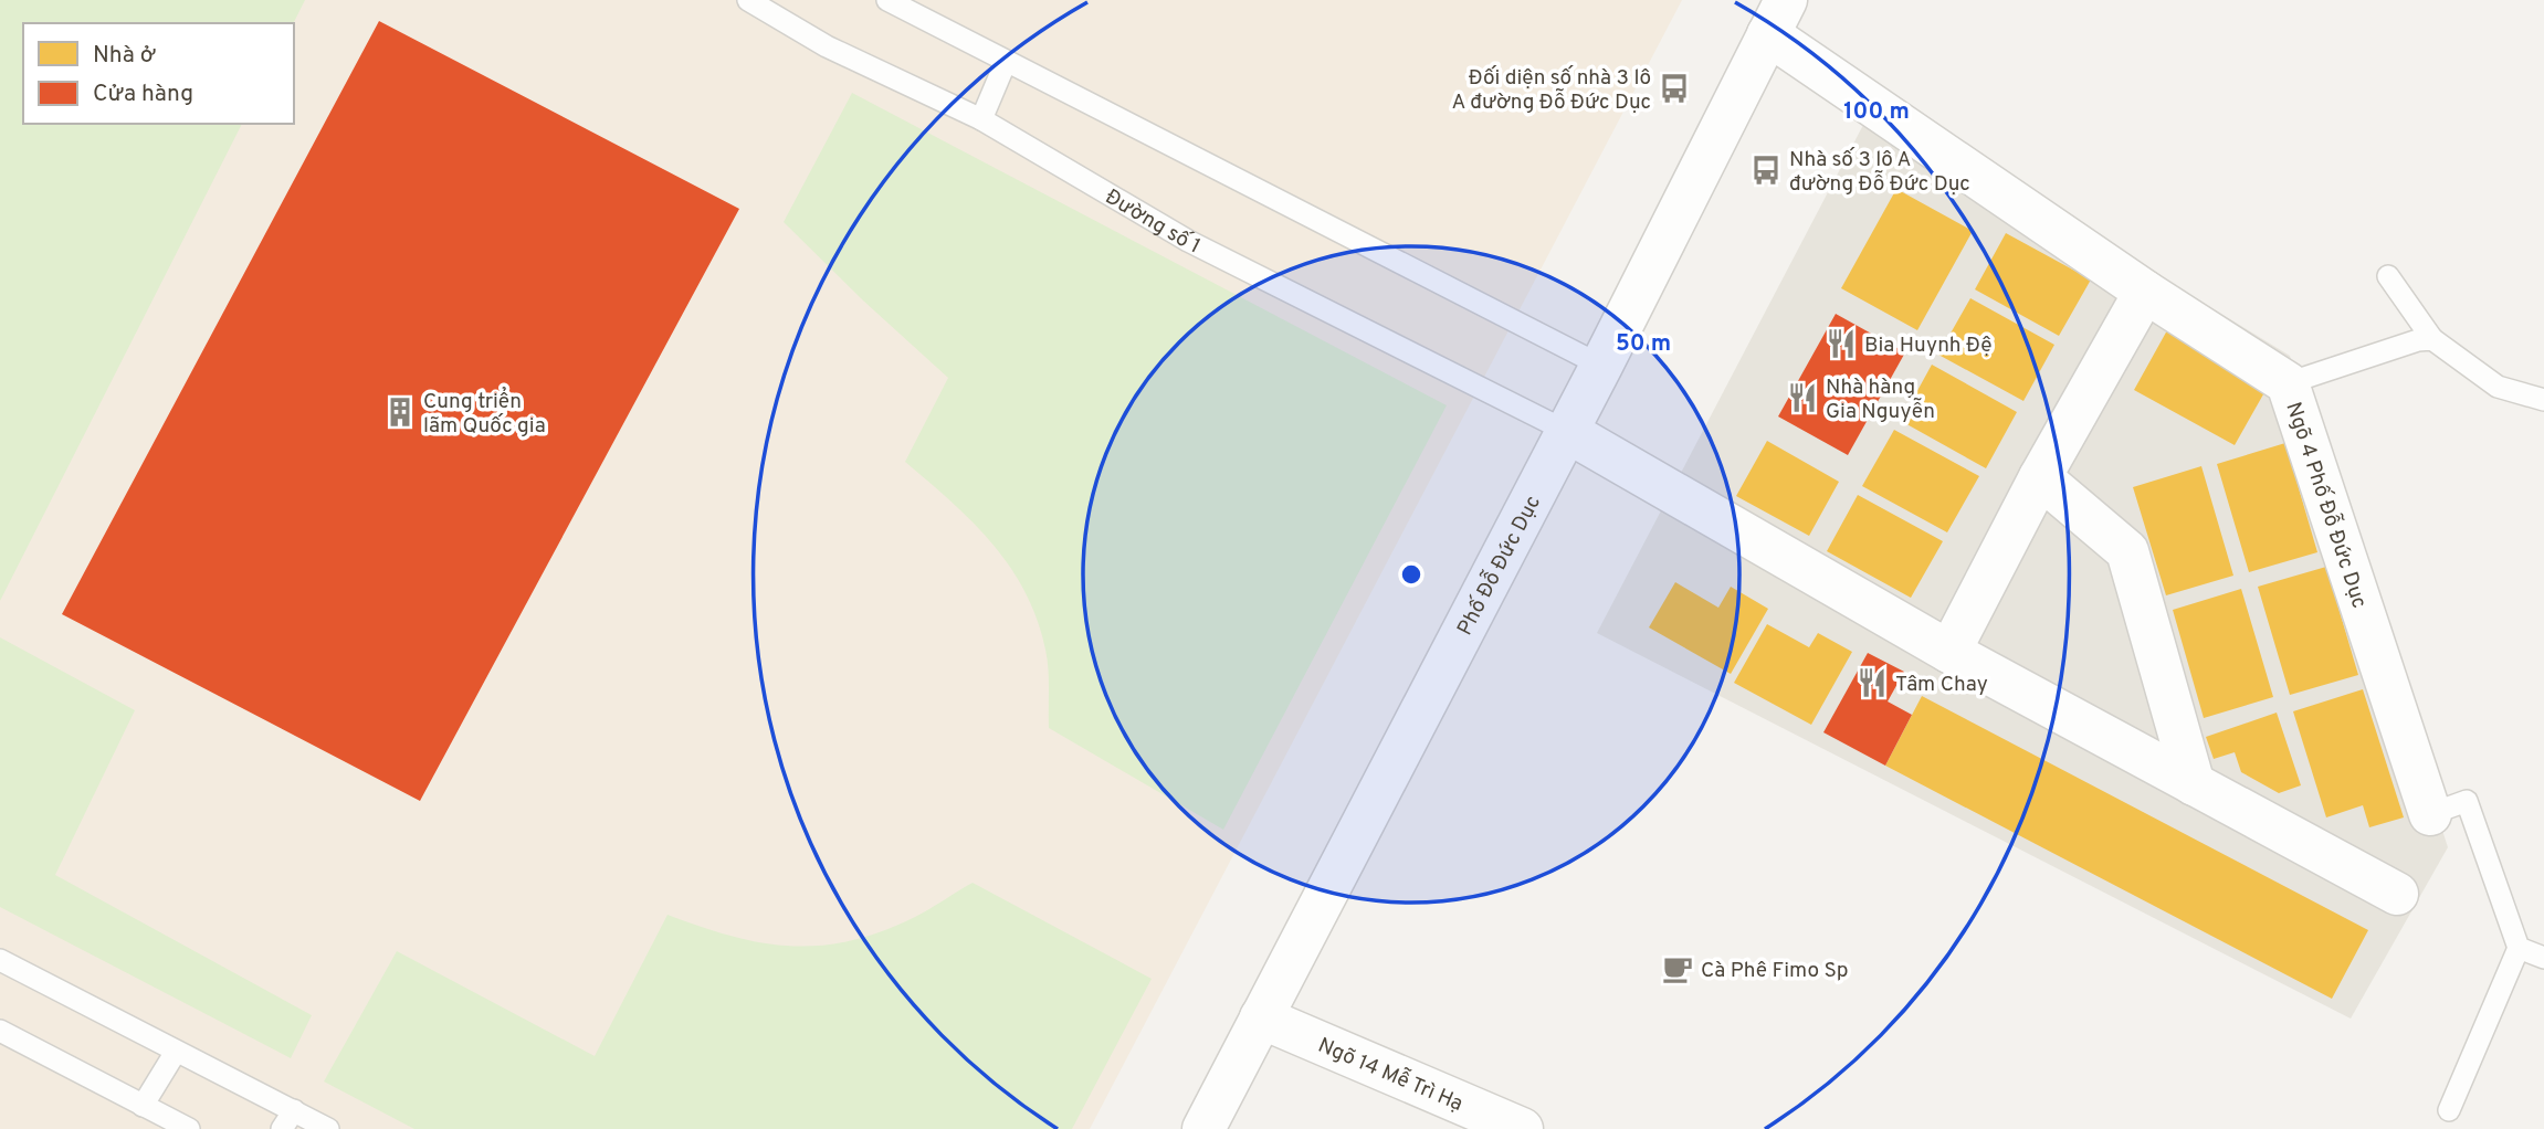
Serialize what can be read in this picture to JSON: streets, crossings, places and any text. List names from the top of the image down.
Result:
{
  "streets": {
    "street": ["Ngõ 4 Phố Đỗ Đức Dục", "Phố Đỗ Đức Dục", "Ngõ 14 Mễ Trì Hạ"],
    "lane": ["Đường số 1"]
  },
  "crossings": [
    ["Đường số 1", "Phố Đỗ Đức Dục"],
    ["Ngõ 4 Phố Đỗ Đức Dục", "Phố Đỗ Đức Dục"],
    ["Phố Đỗ Đức Dục", "Ngõ 14 Mễ Trì Hạ"]
  ],
  "places": {
    "bus stop": ["Đối diện số nhà 3 lô A đường Đỗ Đức Dục", "Nhà số 3 lô A đường Đỗ Đức Dục"],
    "restaurant": ["Bia Huynh Đệ", "Nhà hàng Gia Nguyễn", "Tâm Chay"],
    "building": ["Cung triển lãm Quốc gia"],
    "cafe": ["Cà Phê Fimo Sp"]
  },
  "legend": ["Nhà ở", "Cửa hàng"],
  "rings": ["100 m", "50 m"]
}
